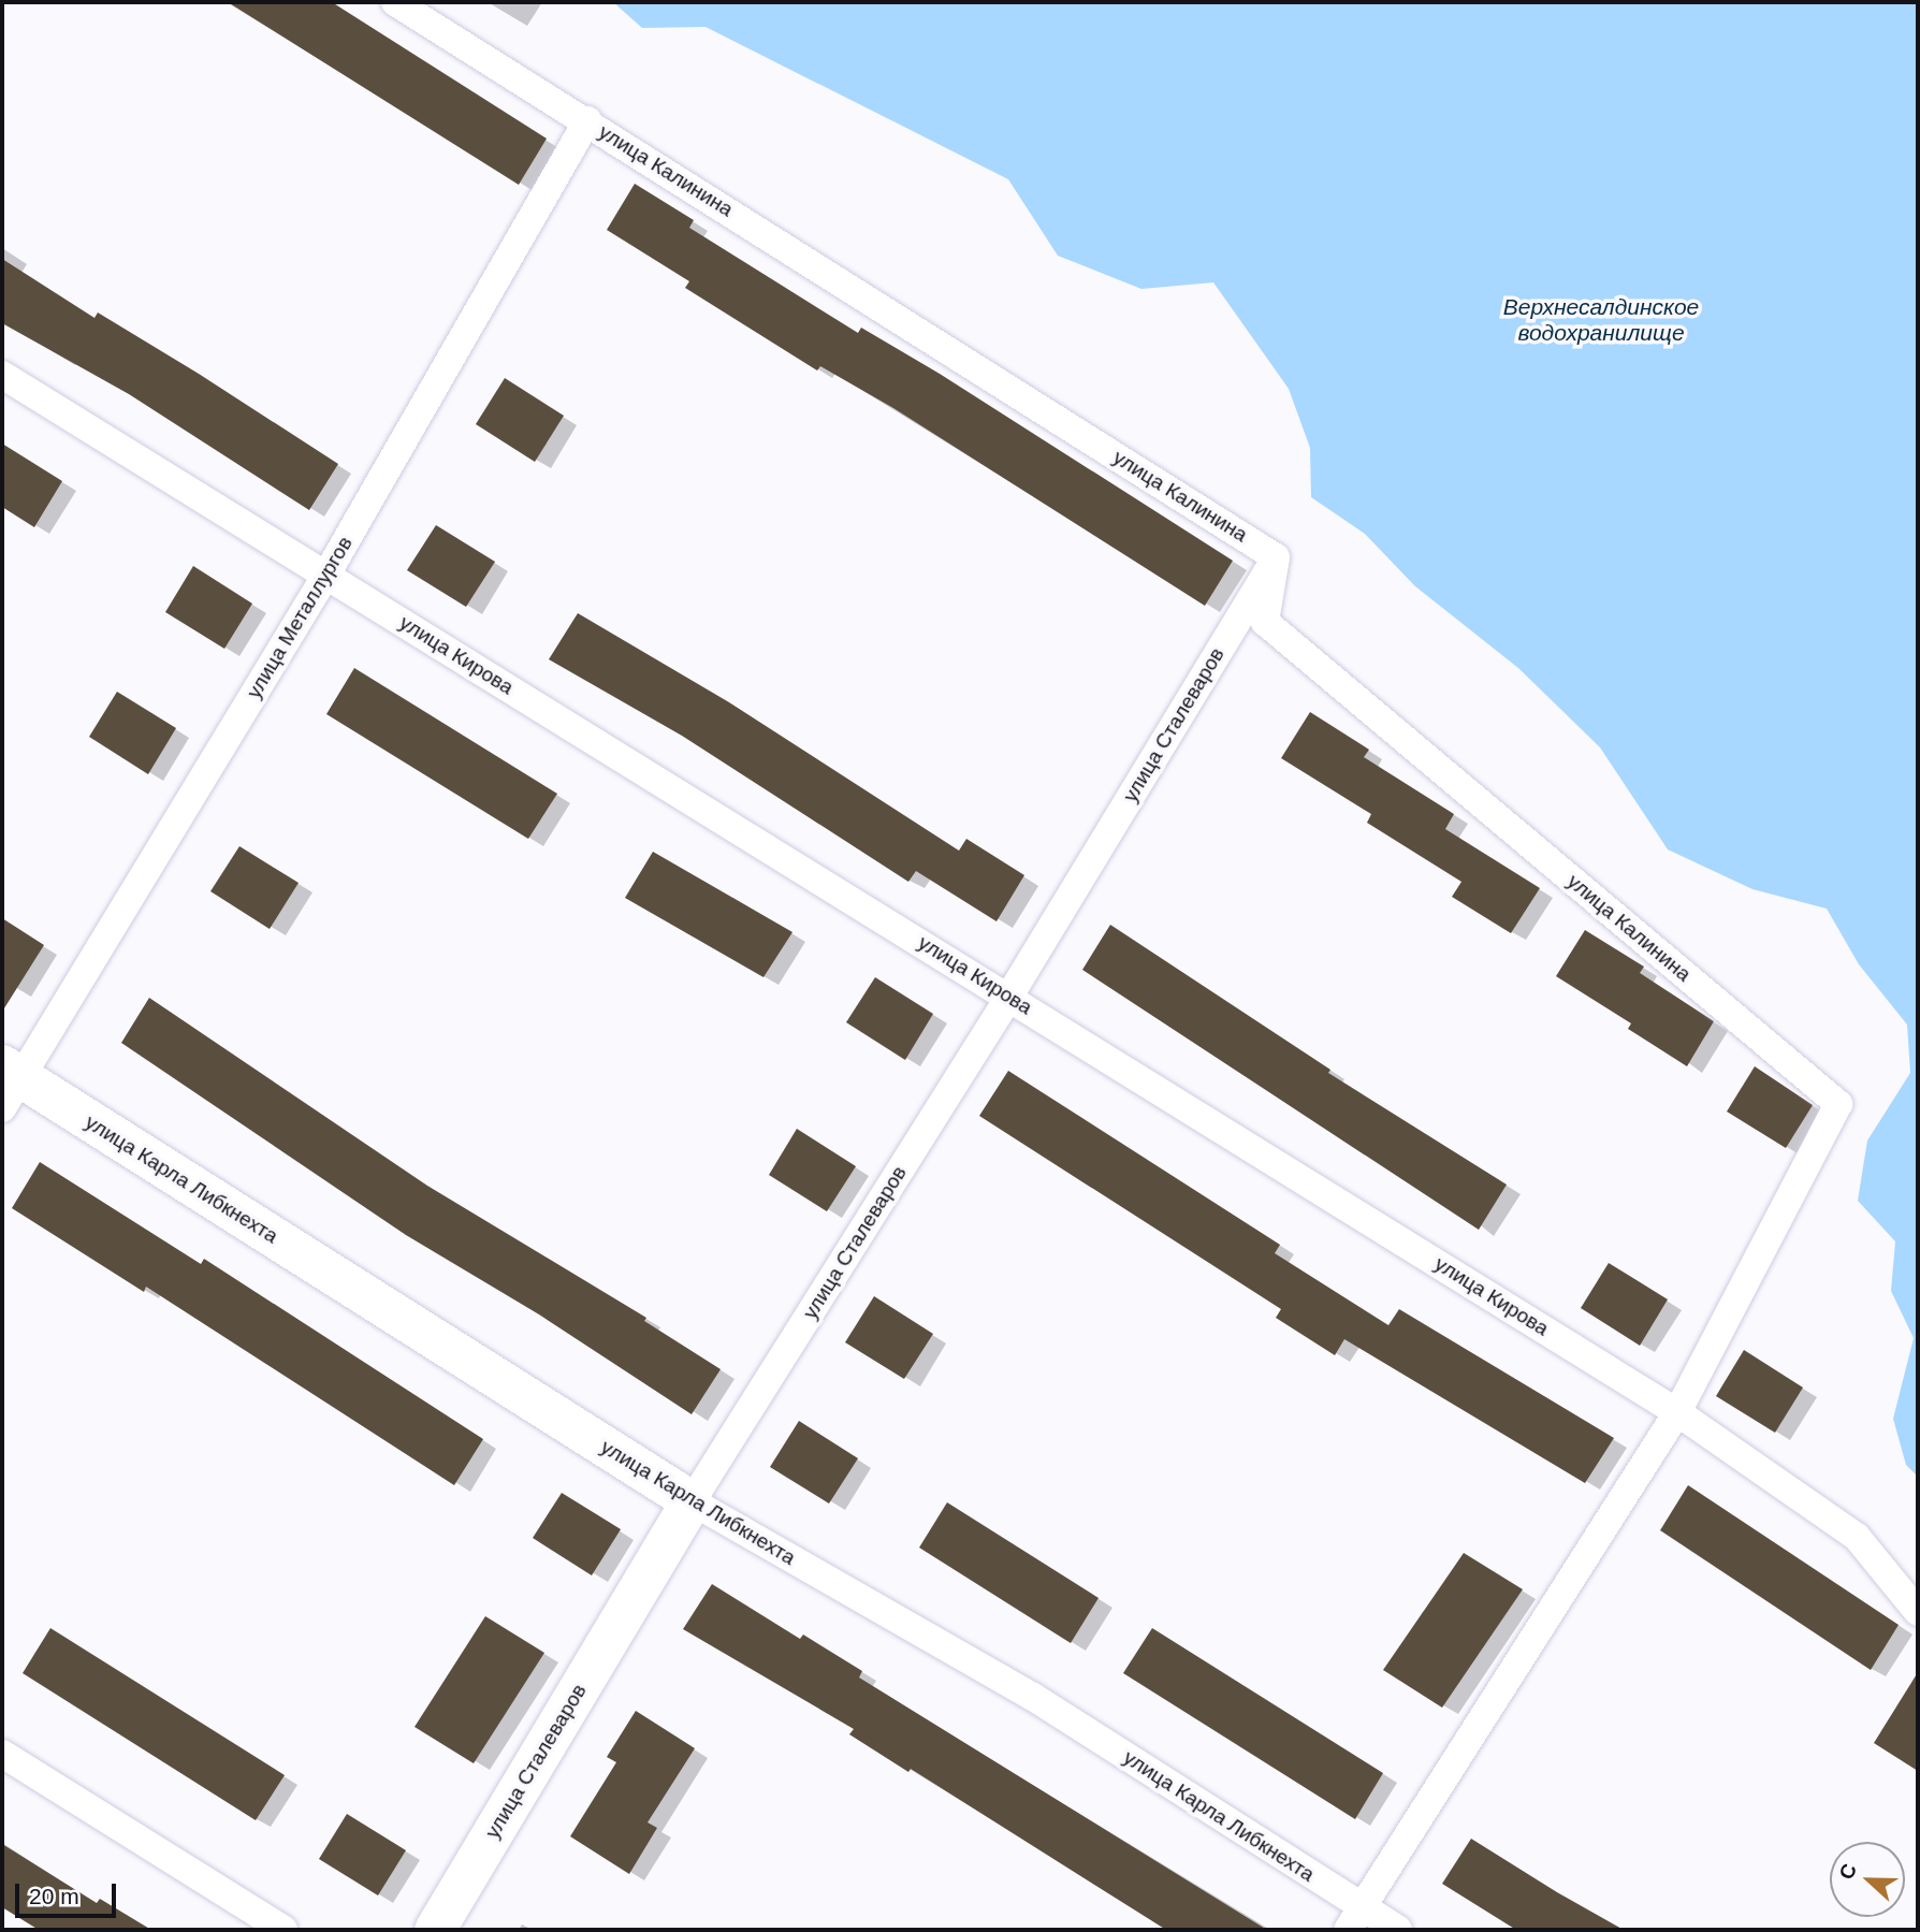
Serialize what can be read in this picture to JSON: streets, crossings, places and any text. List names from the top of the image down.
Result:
{
  "streets": {
    "main road": ["улица Сталеваров", "улица Карла Либкнехта"],
    "street": ["улица Калинина", "улица Металлургов", "улица Кирова"]
  },
  "crossings": [
    ["улица Калинина", "улица Металлургов"],
    ["улица Калинина", "улица Кирова"],
    ["улица Калинина", "улица Сталеваров"],
    ["улица Металлургов", "улица Кирова"],
    ["улица Металлургов", "улица Карла Либкнехта"],
    ["улица Кирова", "улица Сталеваров"],
    ["улица Сталеваров", "улица Карла Либкнехта"]
  ],
  "water": ["Верхнесалдинское водохранилище"],
  "scale_bar": "20 m",
  "north": "left"
}
